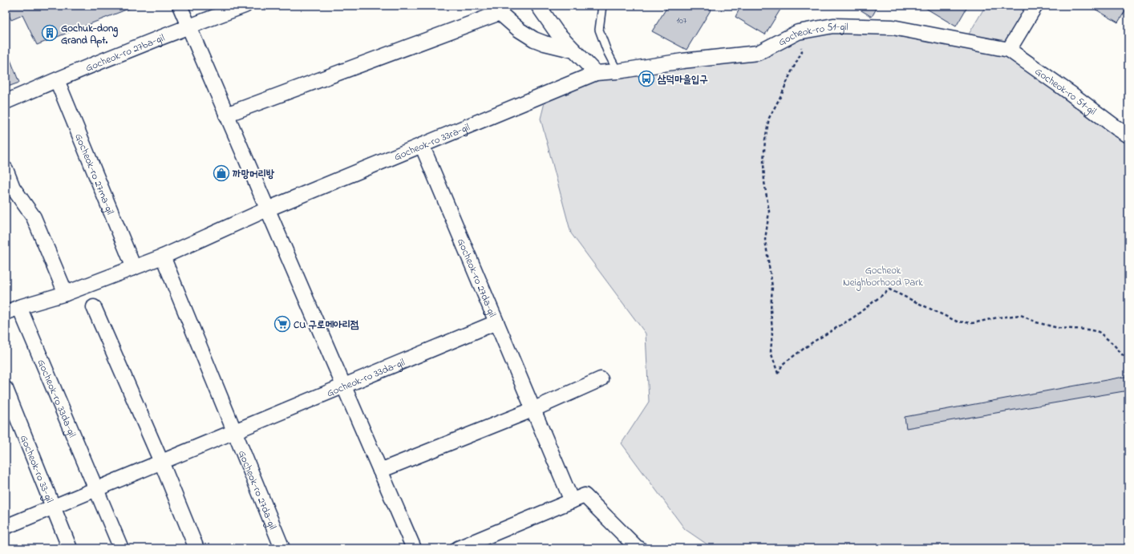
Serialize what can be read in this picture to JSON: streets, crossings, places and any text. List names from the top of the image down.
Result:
{
  "streets": {
    "street": [
      "Gocheok-ro 51-gil",
      "Gocheok-ro 27ba-gil",
      "Gocheok-ro 33ra-gil",
      "Gocheok-ro 27ma-gil",
      "Gocheok-ro 27da-gil",
      "Gocheok-ro 33da-gil",
      "Gocheok-ro 33-gil"
    ]
  },
  "crossings": [
    ["Gocheok-ro 51-gil", "Gocheok-ro 33ra-gil"],
    ["Gocheok-ro 27ba-gil", "Gocheok-ro 27ma-gil"],
    ["Gocheok-ro 33ra-gil", "Gocheok-ro 27da-gil"],
    ["Gocheok-ro 27da-gil", "Gocheok-ro 33da-gil"],
    ["Gocheok-ro 33da-gil", "Gocheok-ro 33-gil"]
  ],
  "parks": ["Gocheok Neighborhood Park"],
  "places": {
    "building": ["Gochuk-dong Grand Apt."],
    "bus stop": ["삼덕마을입구"],
    "shop": ["까망머리방"],
    "supermarket": ["CU 구로메아리점"]
  },
  "house_numbers": ["107"]
}
